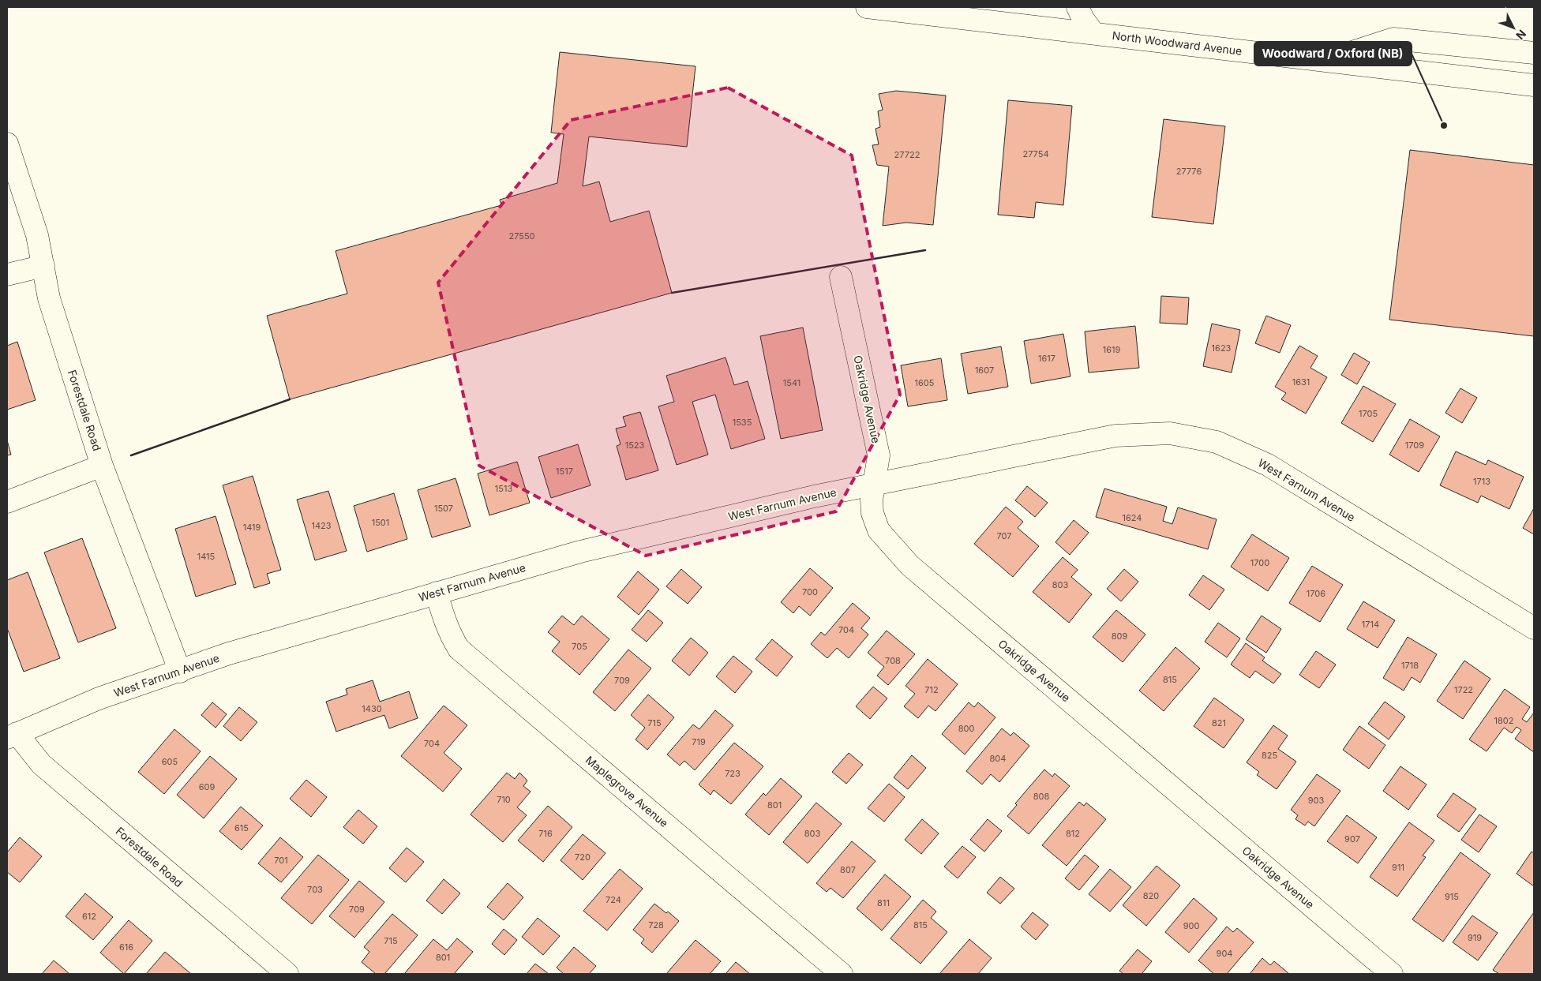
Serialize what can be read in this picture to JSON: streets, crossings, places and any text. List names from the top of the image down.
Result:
{
  "streets": {
    "street": [
      "North Woodward Avenue",
      "Oakridge Avenue",
      "Forestdale Road",
      "West Farnum Avenue",
      "Maplegrove Avenue"
    ]
  },
  "crossings": [
    ["Oakridge Avenue", "West Farnum Avenue"],
    ["Forestdale Road", "West Farnum Avenue"],
    ["West Farnum Avenue", "Maplegrove Avenue"]
  ],
  "places": ["Woodward / Oxford (NB)"],
  "house_numbers": [
    "27754",
    "27722",
    "27776",
    "27550",
    "1623",
    "1619",
    "1617",
    "1607",
    "1631",
    "1541",
    "1605",
    "1705",
    "1535",
    "1523",
    "1709",
    "1517",
    "1713",
    "1513",
    "1507",
    "1624",
    "1501",
    "1423",
    "1419",
    "707",
    "1415",
    "1700",
    "803",
    "700",
    "1706",
    "1714",
    "704",
    "809",
    "705",
    "708",
    "1718",
    "815",
    "709",
    "712",
    "1722",
    "1430",
    "1802",
    "715",
    "821",
    "800",
    "719",
    "704",
    "825",
    "804",
    "605",
    "723",
    "609",
    "808",
    "710",
    "903",
    "801",
    "615",
    "716",
    "803",
    "812",
    "907",
    "720",
    "701",
    "911",
    "807",
    "703",
    "820",
    "915",
    "724",
    "811",
    "709",
    "612",
    "728",
    "815",
    "900",
    "919",
    "715",
    "616",
    "904",
    "801"
  ],
  "north": "bottom right"
}
